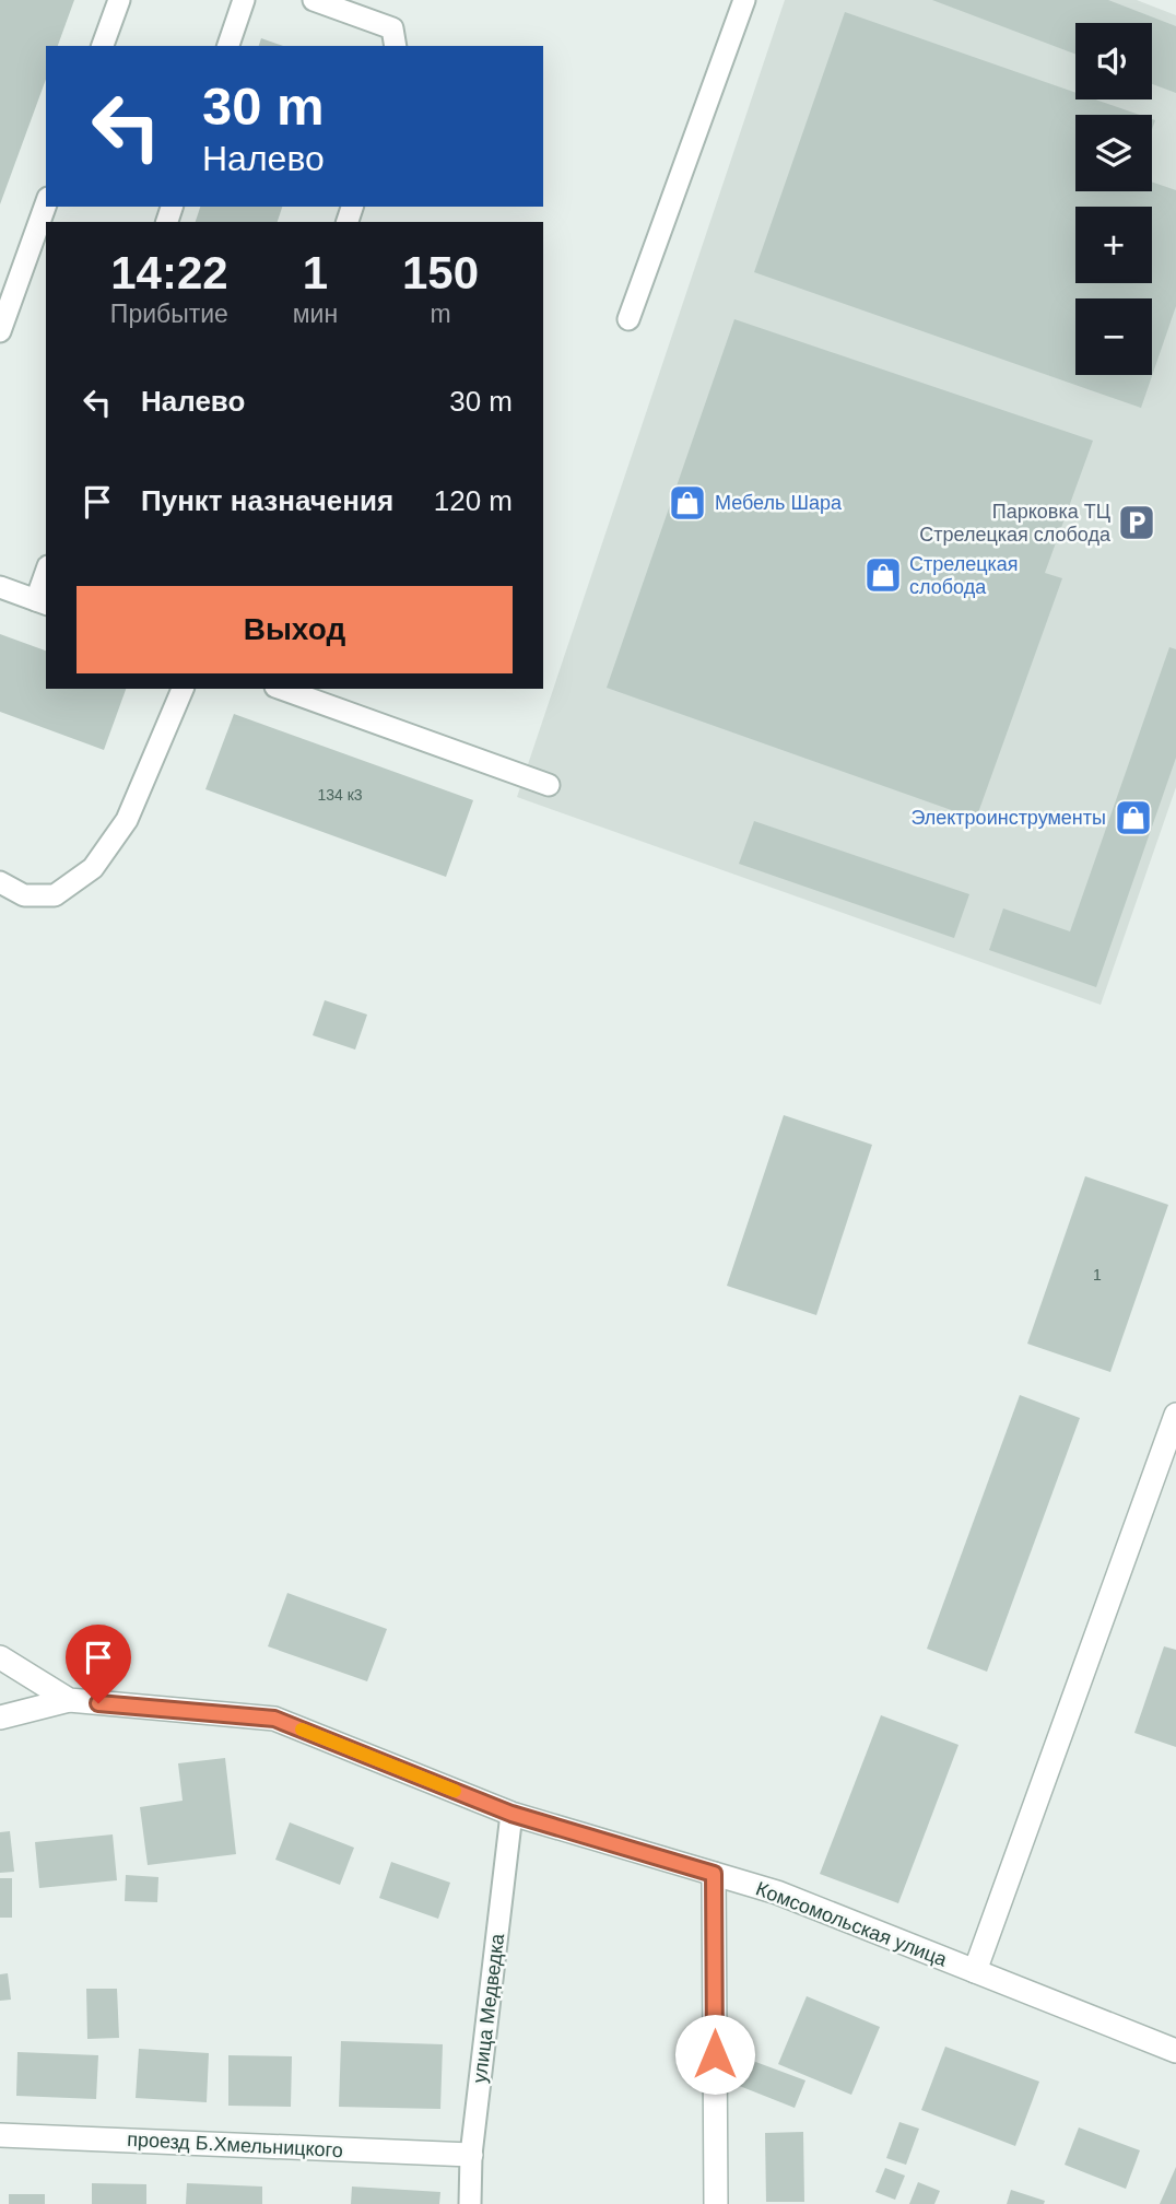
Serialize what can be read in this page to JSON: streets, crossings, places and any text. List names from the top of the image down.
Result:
{
  "streets": {
    "street": ["Комсомольская улица", "проезд Б.Хмельницкого"],
    "lane": ["улица Медведка"]
  },
  "crossings": [
    ["Комсомольская улица", "улица Медведка"],
    ["улица Медведка", "проезд Б.Хмельницкого"]
  ],
  "places": {
    "shop": ["Мебель Шара", "Стрелецкая слобода", "Электроинструменты"],
    "parking": ["Парковка ТЦ Стрелецкая слобода"]
  },
  "house_numbers": ["134 к3", "1"],
  "page": {
    "map_buttons": ["+", "−"],
    "turn": ["30 m", "Налево"],
    "eta": [
      "14:22",
      "Прибытие",
      "1",
      "мин",
      "150",
      "m"
    ],
    "list": [
      {
        "name": "Налево",
        "value": "30 m"
      },
      {
        "name": "Пункт назначения",
        "value": "120 m"
      }
    ],
    "buttons": "Выход"
  }
}
